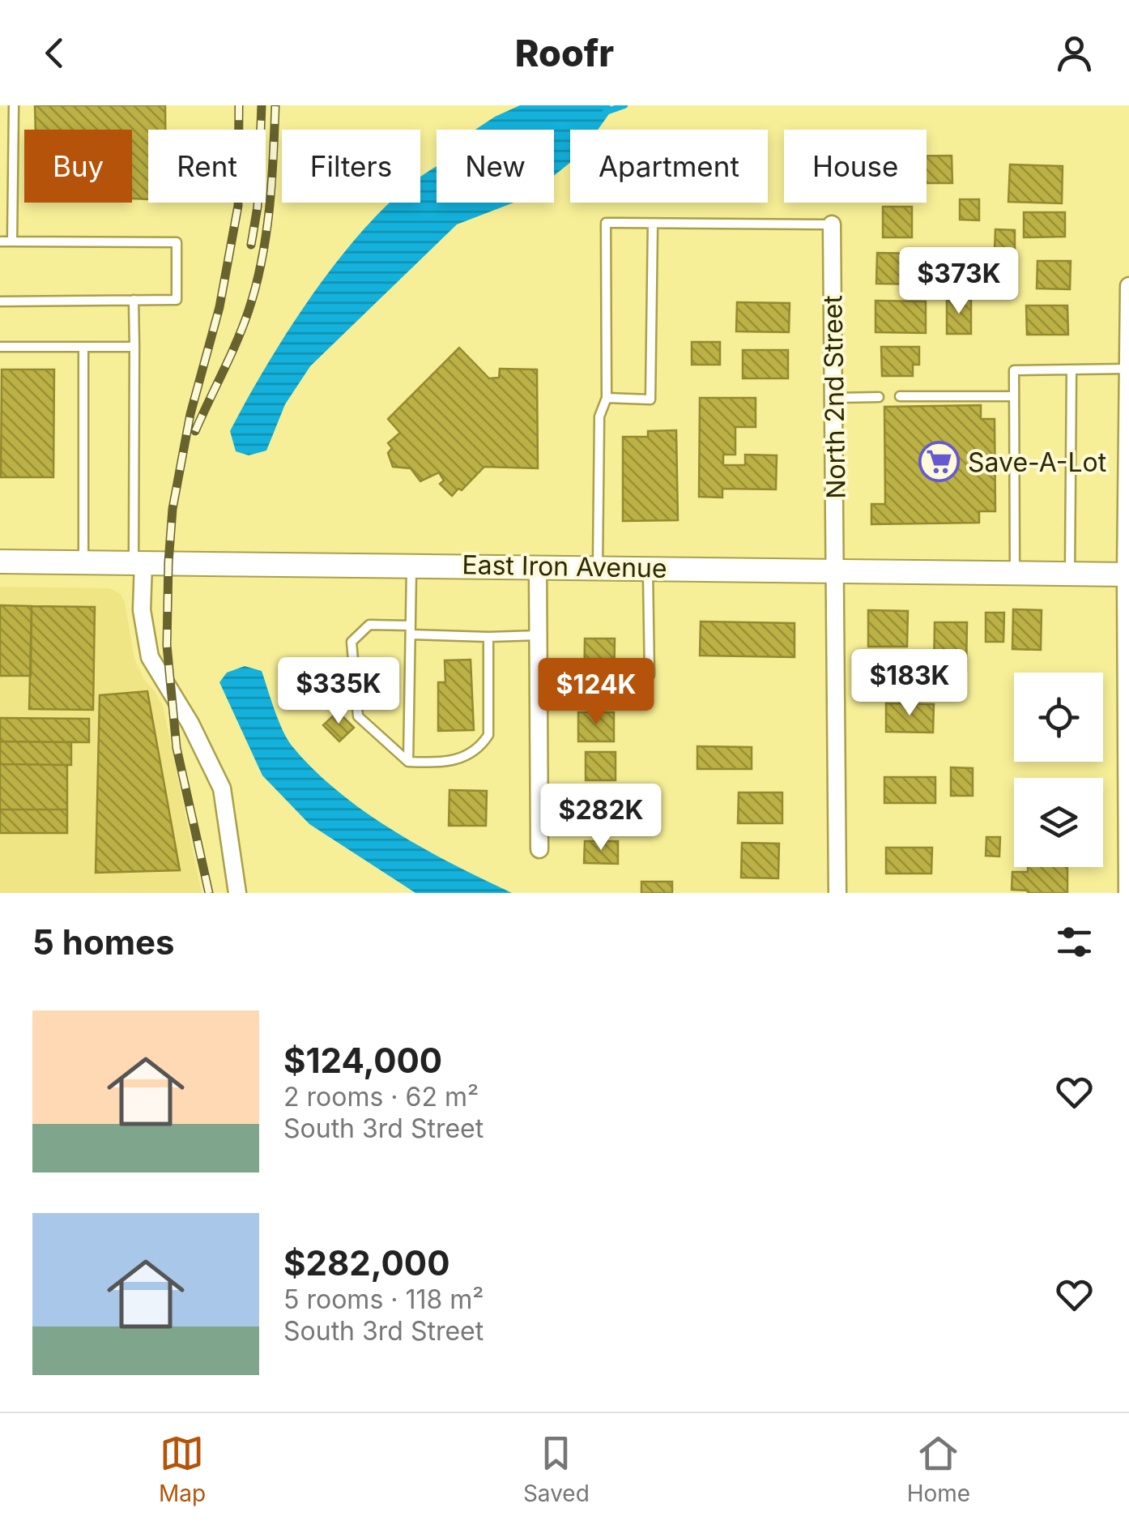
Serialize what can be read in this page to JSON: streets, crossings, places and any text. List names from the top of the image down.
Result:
{
  "streets": {
    "street": ["North 2nd Street", "East Iron Avenue"]
  },
  "crossings": [
    ["North 2nd Street", "East Iron Avenue"]
  ],
  "places": {
    "supermarket": ["Save-A-Lot"]
  },
  "page": {
    "header": "Roofr",
    "chip": [
      "Buy",
      "Rent",
      "Filters",
      "New",
      "Apartment",
      "House"
    ],
    "price": [
      "$373K",
      "$183K",
      "$335K",
      "$124K",
      "$282K"
    ],
    "heading": "5 homes",
    "list": [
      {
        "name": "$124,000",
        "note": "2 rooms · 62 m² · South 3rd Street"
      },
      {
        "name": "$282,000",
        "note": "5 rooms · 118 m² · South 3rd Street"
      }
    ],
    "tabs": ["Map", "Saved", "Home"]
  }
}
